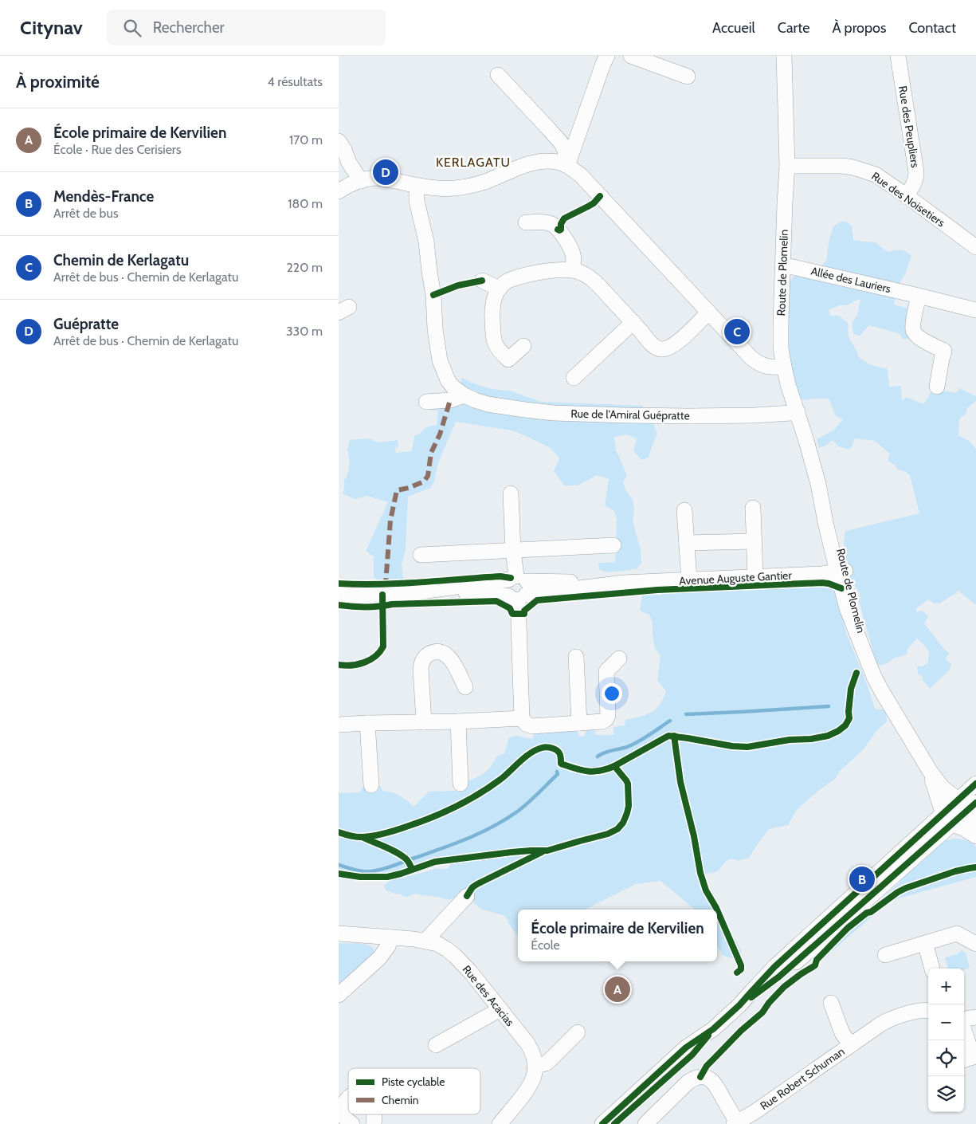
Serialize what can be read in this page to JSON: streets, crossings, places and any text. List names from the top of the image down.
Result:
{
  "streets": {
    "street": [
      "Rue des Peupliers",
      "Rue des Noisetiers",
      "Route de Plomelin",
      "Allée des Lauriers",
      "Rue de l'Amiral Guépratte",
      "Avenue Auguste Gantier",
      "Rue des Acacias",
      "Rue Robert Schuman"
    ]
  },
  "crossings": [
    ["Rue des Peupliers", "Rue des Noisetiers"],
    ["Rue des Noisetiers", "Route de Plomelin"],
    ["Route de Plomelin", "Allée des Lauriers"],
    ["Route de Plomelin", "Rue de l'Amiral Guépratte"],
    ["Route de Plomelin", "Avenue Auguste Gantier"]
  ],
  "districts": ["KERLAGATU"],
  "legend": ["Piste cyclable", "Chemin"],
  "page": {
    "header": "Citynav",
    "search": "Rechercher",
    "nav": [
      "Accueil",
      "Carte",
      "À propos",
      "Contact"
    ],
    "heading": ["À proximité", "4 résultats"],
    "list": [
      {
        "mark": "A",
        "name": "École primaire de Kervilien",
        "note": "École · Rue des Cerisiers",
        "value": "170 m"
      },
      {
        "mark": "B",
        "name": "Mendès-France",
        "note": "Arrêt de bus",
        "value": "180 m"
      },
      {
        "mark": "C",
        "name": "Chemin de Kerlagatu",
        "note": "Arrêt de bus · Chemin de Kerlagatu",
        "value": "220 m"
      },
      {
        "mark": "D",
        "name": "Guépratte",
        "note": "Arrêt de bus · Chemin de Kerlagatu",
        "value": "330 m"
      }
    ],
    "pins": [
      "D",
      "C",
      "B",
      "A"
    ],
    "popup": ["École primaire de Kervilien", "École"],
    "map_buttons": ["+", "−"]
  }
}
